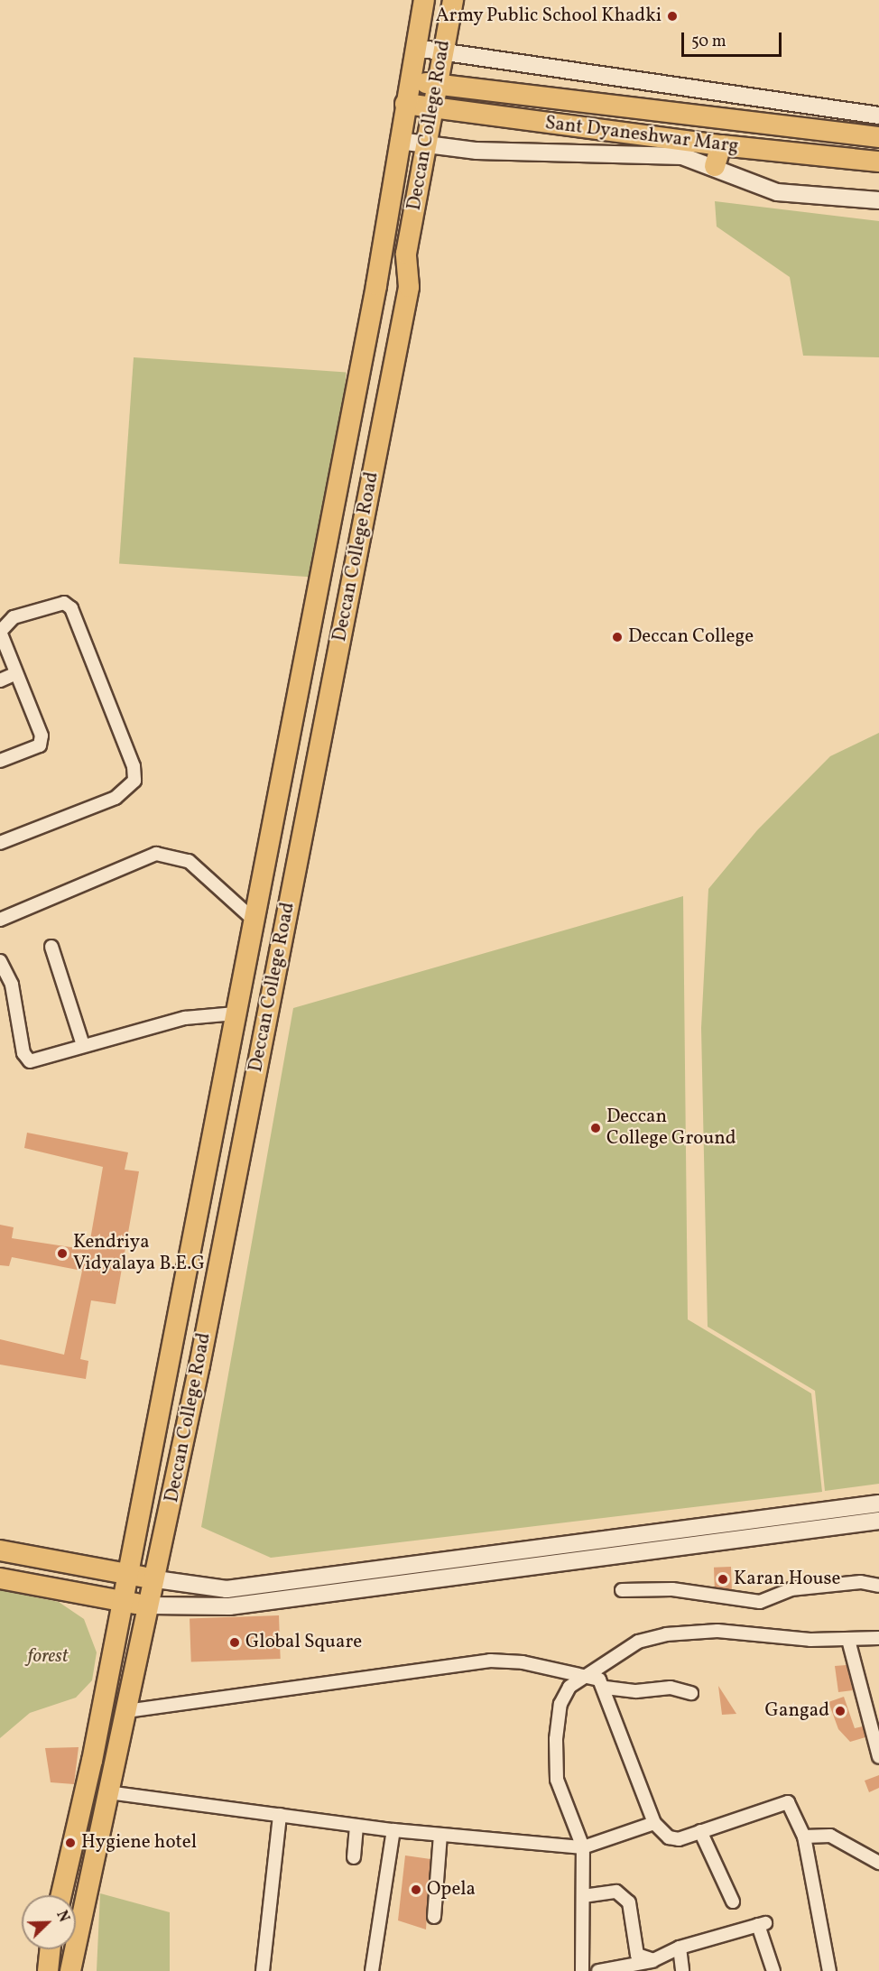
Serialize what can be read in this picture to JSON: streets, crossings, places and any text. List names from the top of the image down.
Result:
{
  "streets": {
    "main road": ["Deccan College Road", "Sant Dyaneshwar Marg"]
  },
  "crossings": [
    ["Deccan College Road", "Sant Dyaneshwar Marg"]
  ],
  "parks": ["forest"],
  "places": [
    "Army Public School Khadki",
    "Deccan College",
    "Deccan College Ground",
    "Kendriya Vidyalaya B.E.G",
    "Karan House",
    "Global Square",
    "Gangad",
    "Hygiene hotel",
    "Opela"
  ],
  "scale_bar": "50 m",
  "north": "top right"
}
